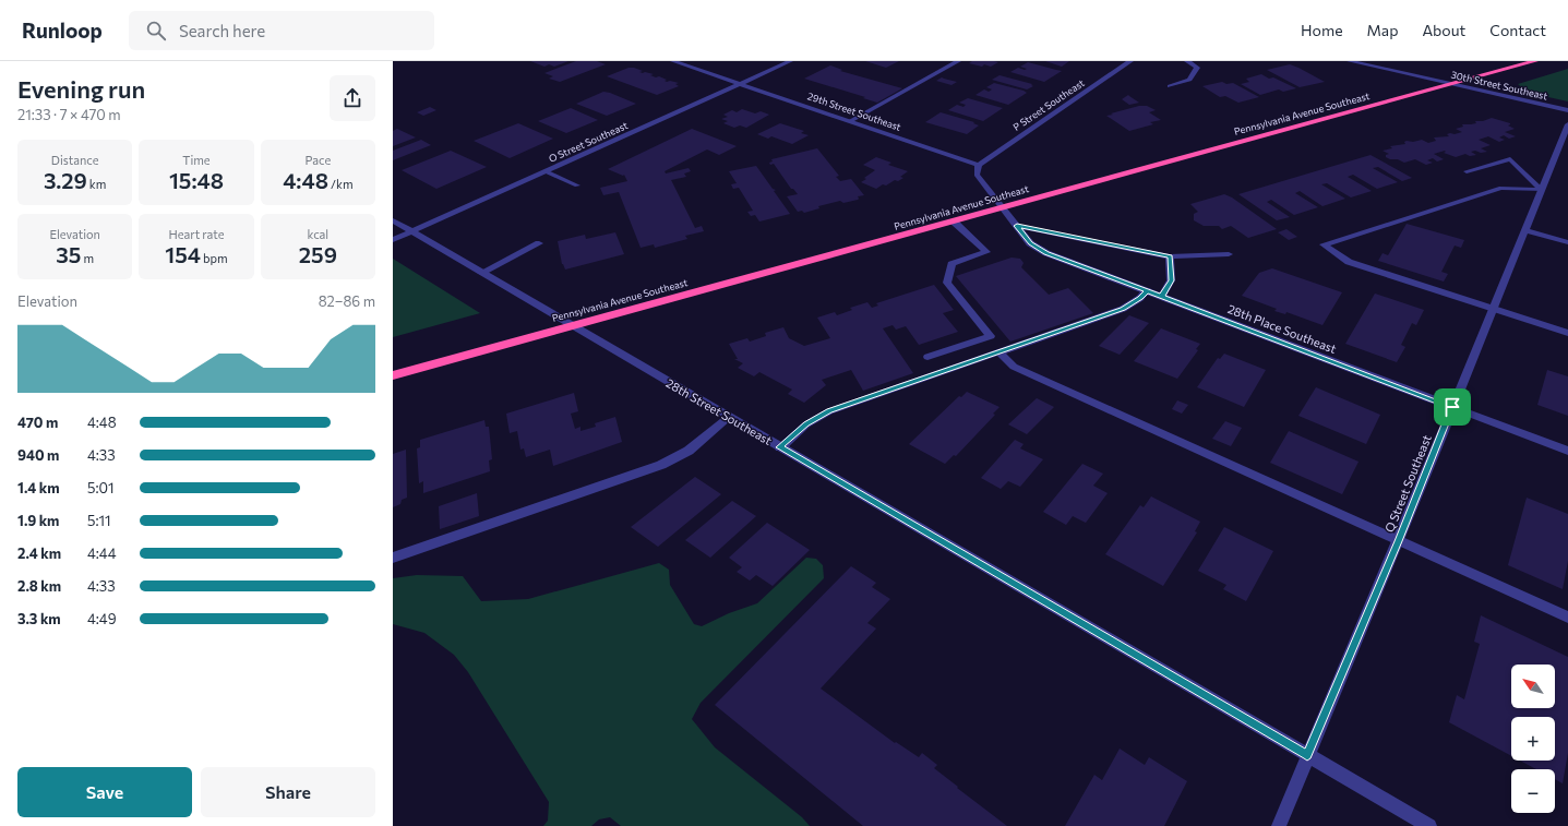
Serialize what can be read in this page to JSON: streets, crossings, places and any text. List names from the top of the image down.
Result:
{
  "streets": {
    "highway": ["Pennsylvania Avenue Southeast"],
    "street": [
      "30th Street Southeast",
      "P Street Southeast",
      "29th Street Southeast",
      "O Street Southeast",
      "28th Place Southeast",
      "28th Street Southeast",
      "Q Street Southeast"
    ]
  },
  "crossings": [
    ["30th Street Southeast", "Pennsylvania Avenue Southeast"],
    ["P Street Southeast", "29th Street Southeast"],
    ["29th Street Southeast", "O Street Southeast"],
    ["Pennsylvania Avenue Southeast", "28th Place Southeast"],
    ["Pennsylvania Avenue Southeast", "28th Street Southeast"],
    ["O Street Southeast", "28th Street Southeast"],
    ["28th Place Southeast", "Q Street Southeast"],
    ["28th Street Southeast", "Q Street Southeast"]
  ],
  "north": "top left",
  "page": {
    "header": "Runloop",
    "search": "Search here",
    "nav": [
      "Home",
      "Map",
      "About",
      "Contact"
    ],
    "heading": ["Evening run", "21:33 · 7 × 470 m"],
    "stats": [
      ["Distance", "3.29 km"],
      ["Time", "15:48"],
      ["Pace", "4:48 /km"],
      ["Elevation", "35 m"],
      ["Heart rate", "154 bpm"],
      ["kcal", "259"]
    ],
    "chart": ["Elevation", "82–86 m"],
    "list": [
      {
        "name": "470 m",
        "note": "4:48"
      },
      {
        "name": "940 m",
        "note": "4:33"
      },
      {
        "name": "1.4 km",
        "note": "5:01"
      },
      {
        "name": "1.9 km",
        "note": "5:11"
      },
      {
        "name": "2.4 km",
        "note": "4:44"
      },
      {
        "name": "2.8 km",
        "note": "4:33"
      },
      {
        "name": "3.3 km",
        "note": "4:49"
      }
    ],
    "map_buttons": ["+", "−"],
    "buttons": ["Save", "Share"]
  }
}
